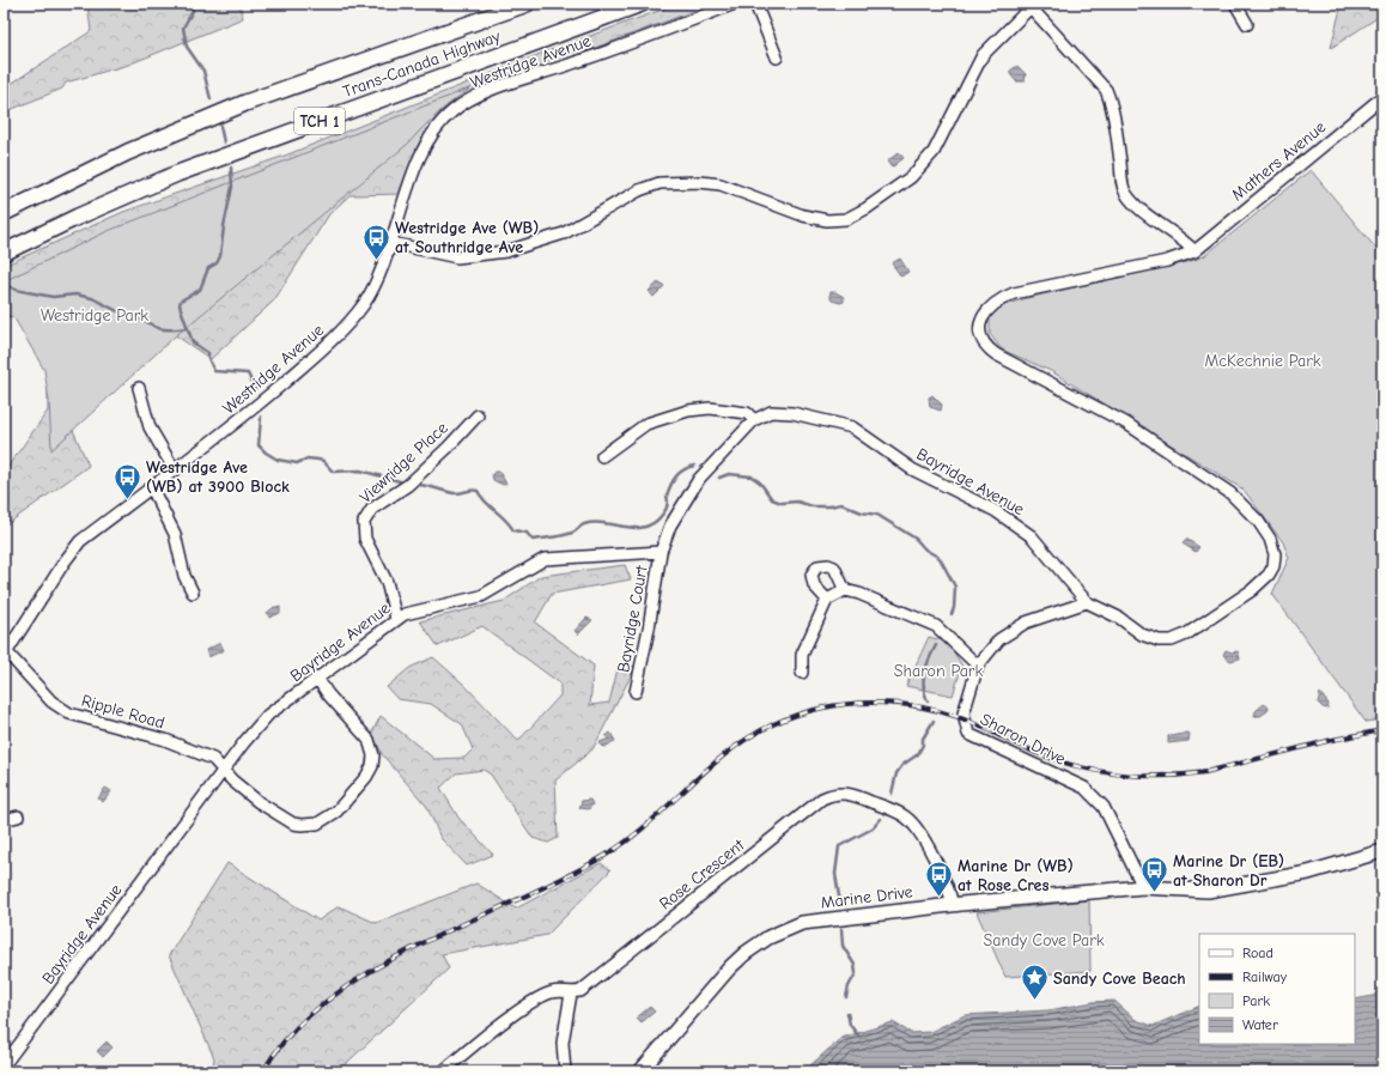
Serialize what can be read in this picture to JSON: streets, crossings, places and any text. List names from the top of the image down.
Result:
{
  "streets": {
    "highway": ["Trans-Canada Highway", "TCH 1"],
    "main road": ["Marine Drive"],
    "street": [
      "Westridge Avenue",
      "Mathers Avenue",
      "Viewridge Place",
      "Bayridge Avenue",
      "Bayridge Court",
      "Ripple Road",
      "Sharon Drive",
      "Rose Crescent"
    ]
  },
  "crossings": [
    ["Westridge Avenue", "Ripple Road"],
    ["Mathers Avenue", "Bayridge Avenue"],
    ["Viewridge Place", "Bayridge Avenue"],
    ["Bayridge Avenue", "Bayridge Court"],
    ["Bayridge Avenue", "Ripple Road"],
    ["Bayridge Avenue", "Sharon Drive"],
    ["Sharon Drive", "Marine Drive"],
    ["Rose Crescent", "Marine Drive"]
  ],
  "parks": [
    "Westridge Park",
    "McKechnie Park",
    "Sharon Park",
    "Sandy Cove Park"
  ],
  "places": {
    "bus stop": [
      "Westridge Ave (WB) at Southridge Ave",
      "Westridge Ave (WB) at 3900 Block",
      "Marine Dr (EB) at Sharon Dr",
      "Marine Dr (WB) at Rose Cres"
    ],
    "place": ["Sandy Cove Beach"]
  },
  "legend": [
    "Road",
    "Railway",
    "Park",
    "Water"
  ]
}
